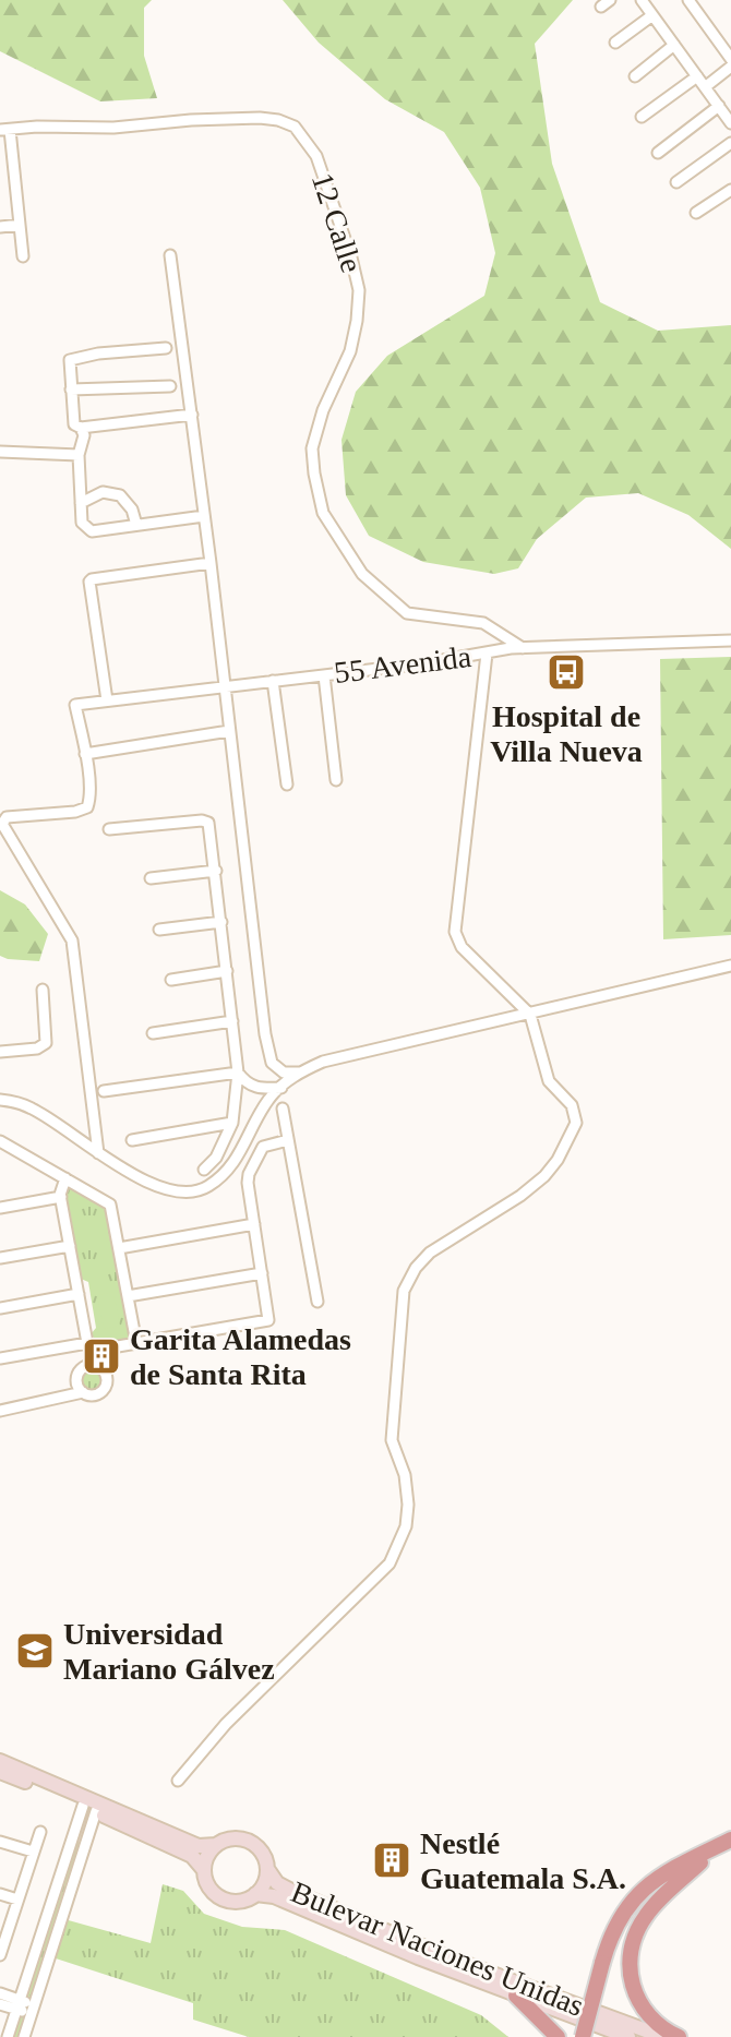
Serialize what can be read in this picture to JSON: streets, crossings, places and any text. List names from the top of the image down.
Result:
{
  "streets": {
    "main road": ["Bulevar Naciones Unidas"],
    "street": ["12 Calle", "55 Avenida"]
  },
  "crossings": [
    ["12 Calle", "55 Avenida"]
  ],
  "places": {
    "bus stop": ["Hospital de Villa Nueva"],
    "building": ["Garita Alamedas de Santa Rita", "Nestlé Guatemala S.A."],
    "school or university": ["Universidad Mariano Gálvez"]
  }
}
